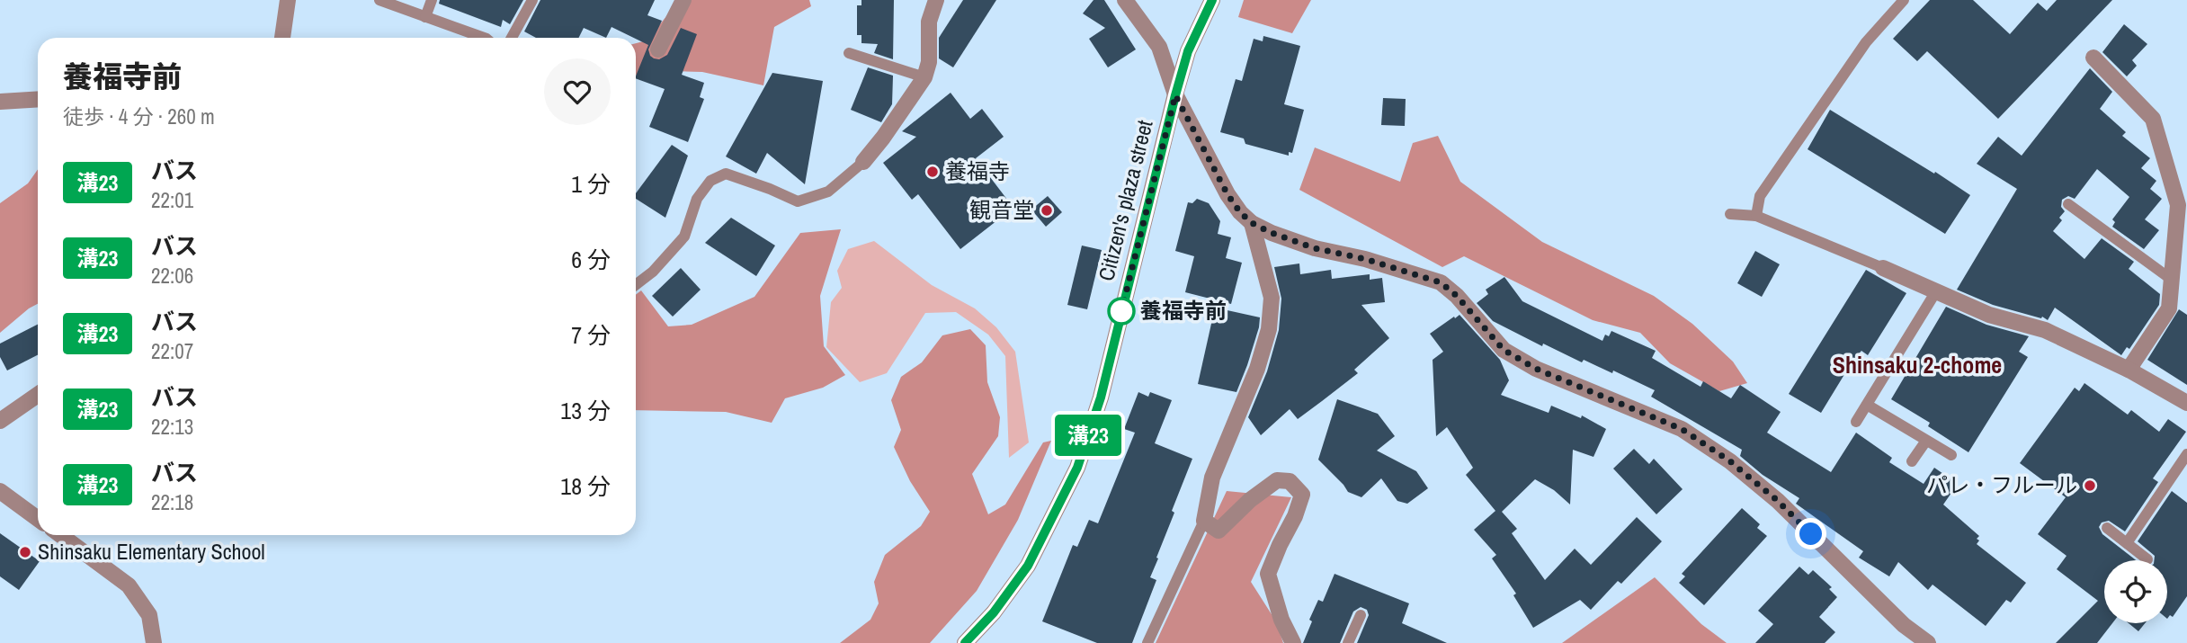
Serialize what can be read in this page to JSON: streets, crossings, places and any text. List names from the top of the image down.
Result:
{
  "streets": {
    "street": ["Citizen's plaza street"]
  },
  "districts": ["Shinsaku 2-chome"],
  "places": [
    "養福寺",
    "観音堂",
    "養福寺前",
    "パレ・フルール",
    "Shinsaku Elementary School"
  ],
  "lines": ["bus line 溝23"],
  "page": {
    "on_map": "溝23",
    "heading": ["養福寺前", "徒歩 · 4 分 · 260 m"],
    "list": [
      {
        "mark": "溝23",
        "name": "バス",
        "note": "22:01",
        "value": "1 分"
      },
      {
        "mark": "溝23",
        "name": "バス",
        "note": "22:06",
        "value": "6 分"
      },
      {
        "mark": "溝23",
        "name": "バス",
        "note": "22:07",
        "value": "7 分"
      },
      {
        "mark": "溝23",
        "name": "バス",
        "note": "22:13",
        "value": "13 分"
      },
      {
        "mark": "溝23",
        "name": "バス",
        "note": "22:18",
        "value": "18 分"
      }
    ]
  }
}
